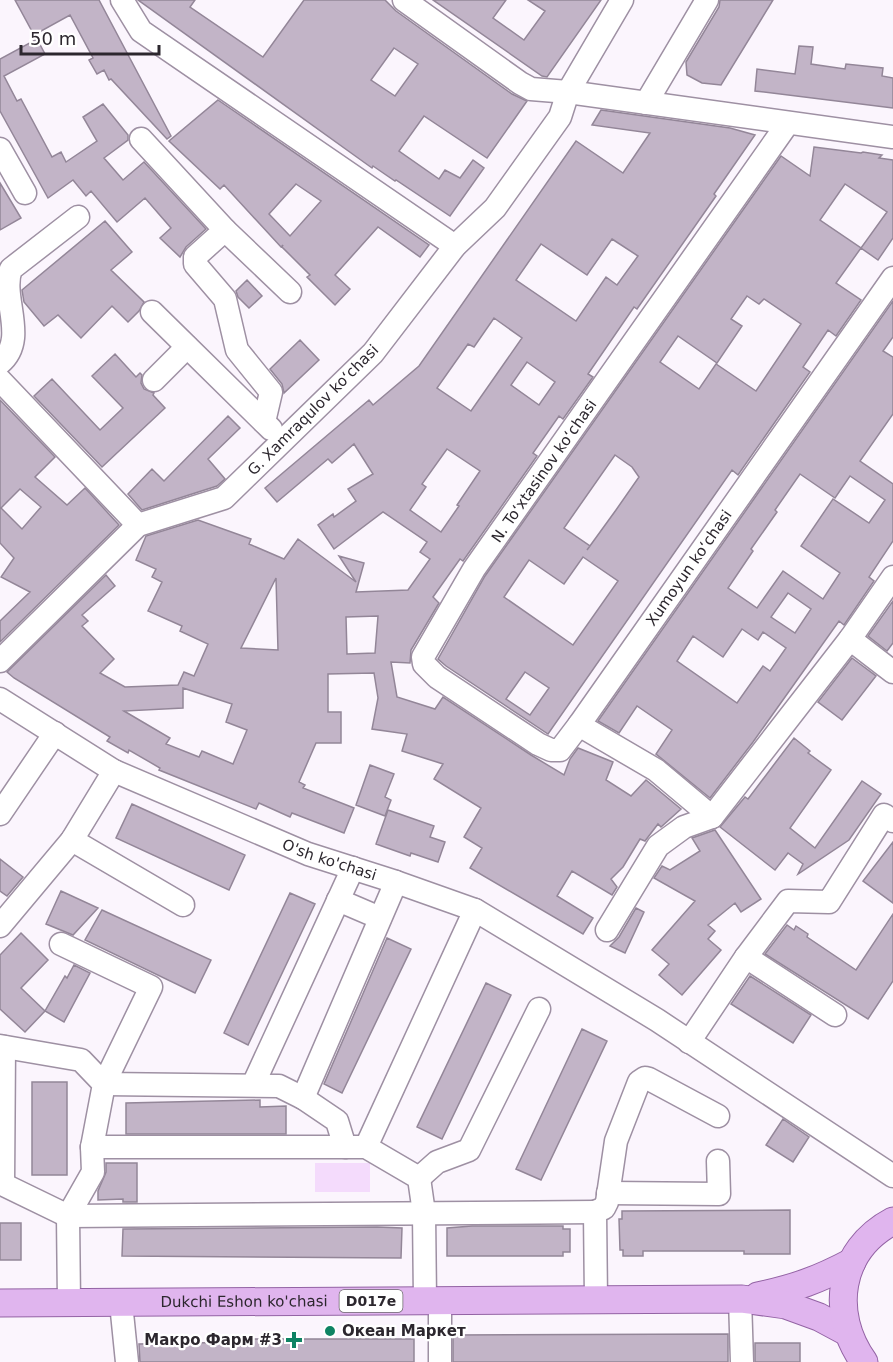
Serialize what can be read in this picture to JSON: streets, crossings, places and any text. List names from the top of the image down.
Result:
{
  "streets": {
    "main road": ["D017e", "Dukchi Eshon ko'chasi"],
    "street": [
      "G. Xamraqulov koʻchasi",
      "N. Toʻxtasinov koʻchasi",
      "Xumoyun koʻchasi",
      "O'sh ko'chasi"
    ]
  },
  "crossings": [
    ["N. Toʻxtasinov koʻchasi", "Xumoyun koʻchasi"],
    ["D017e", "Dukchi Eshon ko'chasi"]
  ],
  "places": {
    "other": ["Океан Маркет"],
    "health": ["Макро Фарм #3"]
  },
  "scale_bar": "50 m"
}
